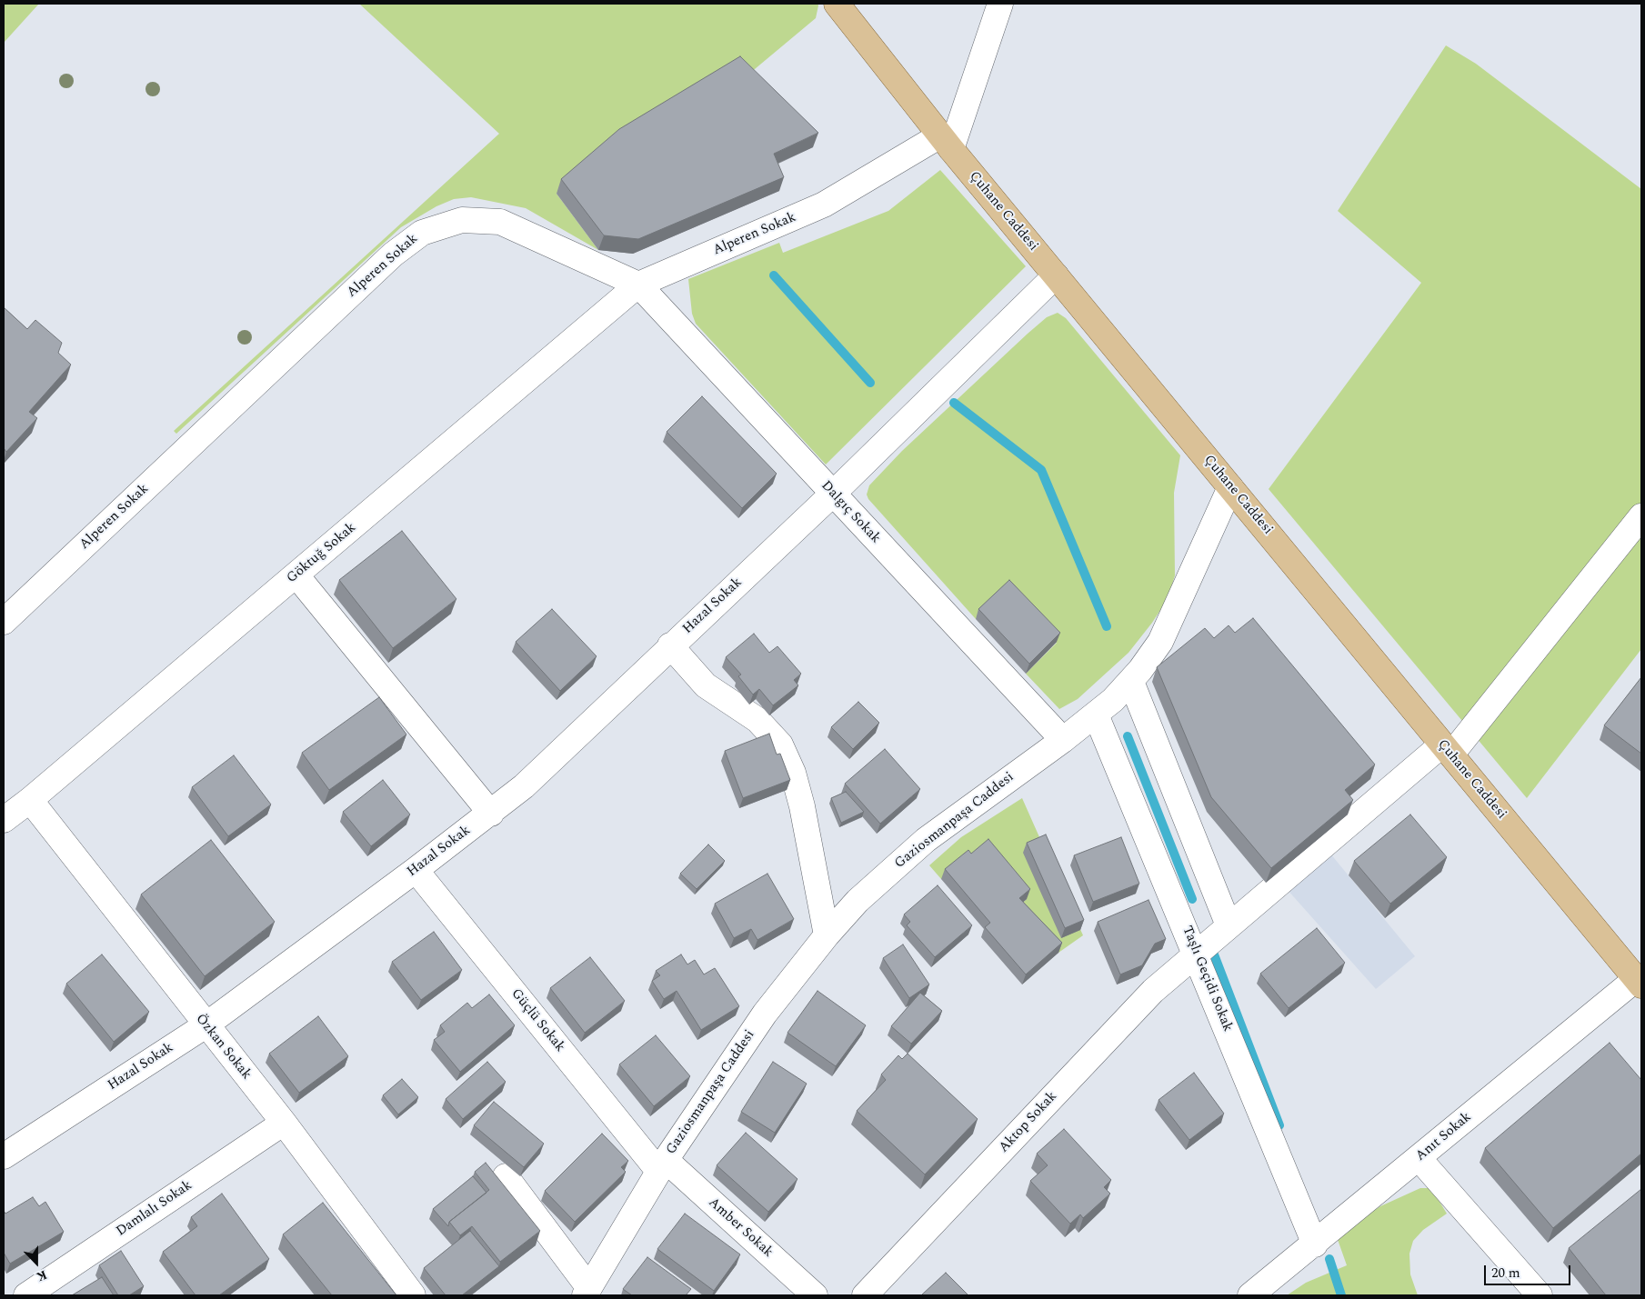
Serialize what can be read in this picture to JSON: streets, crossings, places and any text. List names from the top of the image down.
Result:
{
  "streets": {
    "main road": ["Çuhane Caddesi"],
    "street": [
      "Alperen Sokak",
      "Dalgıç Sokak",
      "Göktuğ Sokak",
      "Hazal Sokak",
      "Gaziosmanpaşa Caddesi",
      "Taşlı Geçidi Sokak",
      "Güçlü Sokak",
      "Özkan Sokak",
      "Aktop Sokak",
      "Anıt Sokak",
      "Damlalı Sokak",
      "Amber Sokak"
    ]
  },
  "crossings": [
    ["Çuhane Caddesi", "Alperen Sokak"],
    ["Çuhane Caddesi", "Hazal Sokak"],
    ["Çuhane Caddesi", "Gaziosmanpaşa Caddesi"],
    ["Çuhane Caddesi", "Aktop Sokak"],
    ["Çuhane Caddesi", "Anıt Sokak"],
    ["Alperen Sokak", "Dalgıç Sokak"],
    ["Alperen Sokak", "Göktuğ Sokak"],
    ["Dalgıç Sokak", "Göktuğ Sokak"],
    ["Dalgıç Sokak", "Hazal Sokak"],
    ["Dalgıç Sokak", "Gaziosmanpaşa Caddesi"],
    ["Göktuğ Sokak", "Özkan Sokak"],
    ["Hazal Sokak", "Güçlü Sokak"],
    ["Hazal Sokak", "Özkan Sokak"],
    ["Gaziosmanpaşa Caddesi", "Taşlı Geçidi Sokak"],
    ["Gaziosmanpaşa Caddesi", "Güçlü Sokak"],
    ["Gaziosmanpaşa Caddesi", "Amber Sokak"],
    ["Taşlı Geçidi Sokak", "Aktop Sokak"],
    ["Taşlı Geçidi Sokak", "Anıt Sokak"],
    ["Güçlü Sokak", "Amber Sokak"],
    ["Özkan Sokak", "Damlalı Sokak"]
  ],
  "scale_bar": "20 m",
  "north": "bottom"
}
